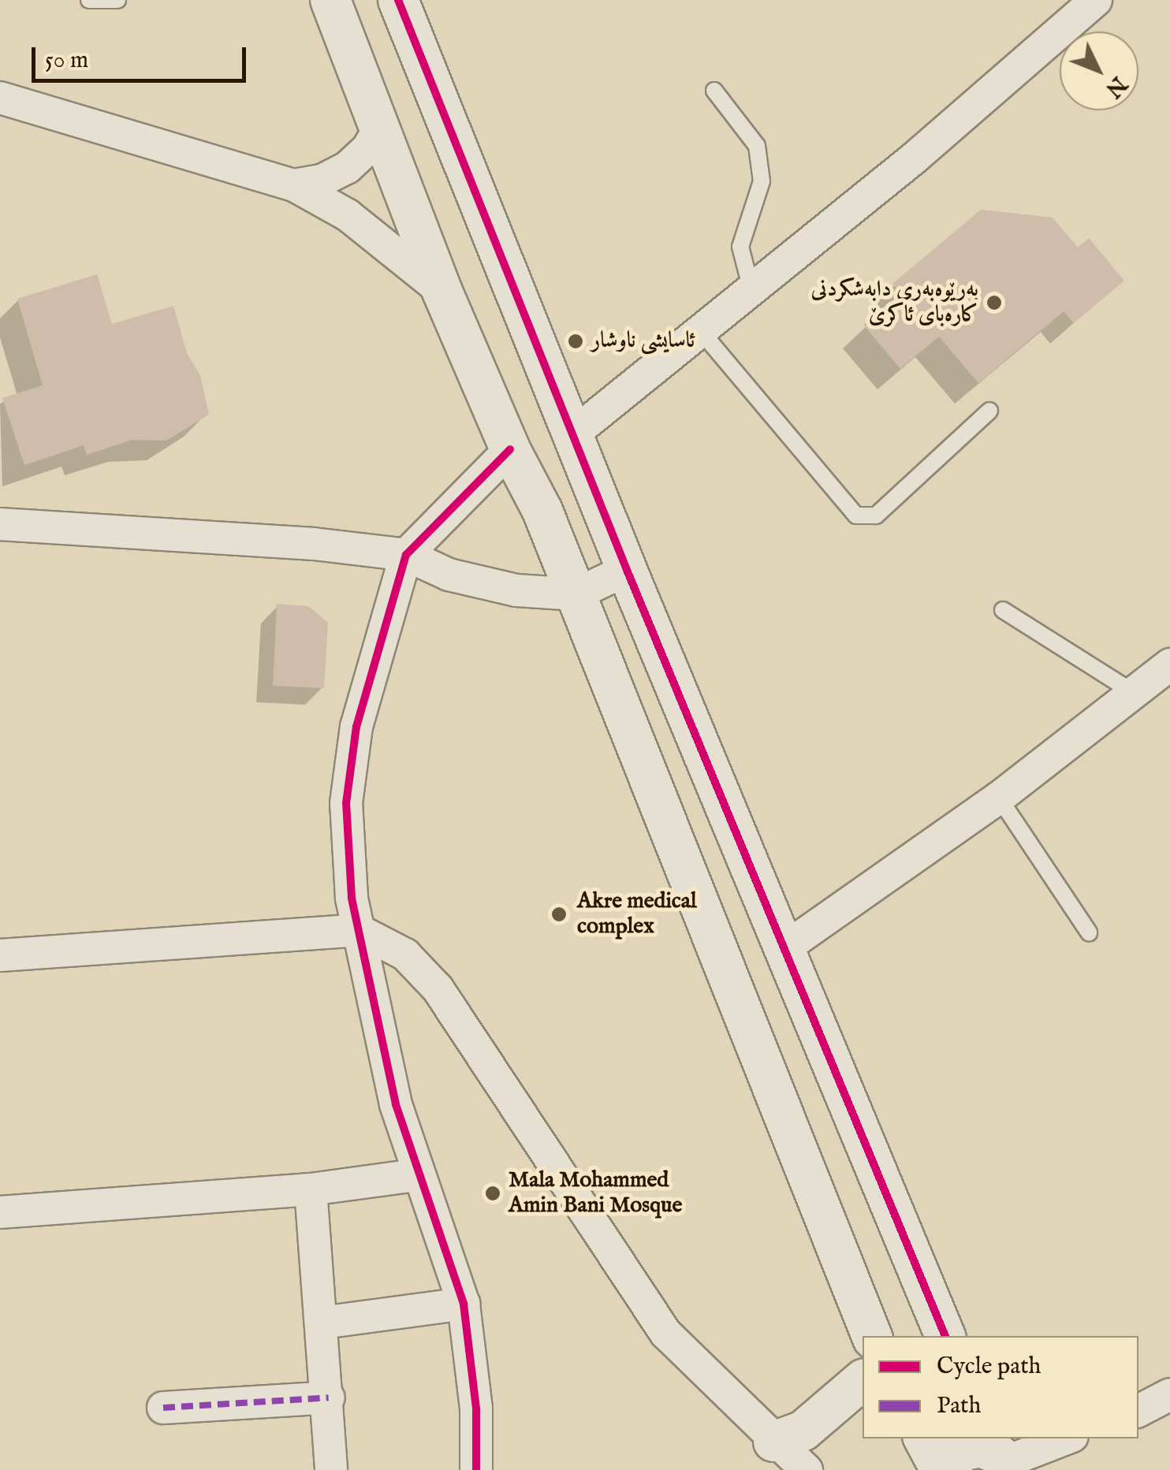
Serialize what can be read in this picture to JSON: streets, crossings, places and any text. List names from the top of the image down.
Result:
{
  "places": [
    "بەڕێوەبەری دابەشکردنی کارەبای ئاکرێ",
    "ئاسايشى ناوشار",
    "Akre medical complex",
    "Mala Mohammed Amin Bani Mosque"
  ],
  "legend": ["Cycle path", "Path"],
  "scale_bar": "50 m",
  "north": "bottom right"
}
